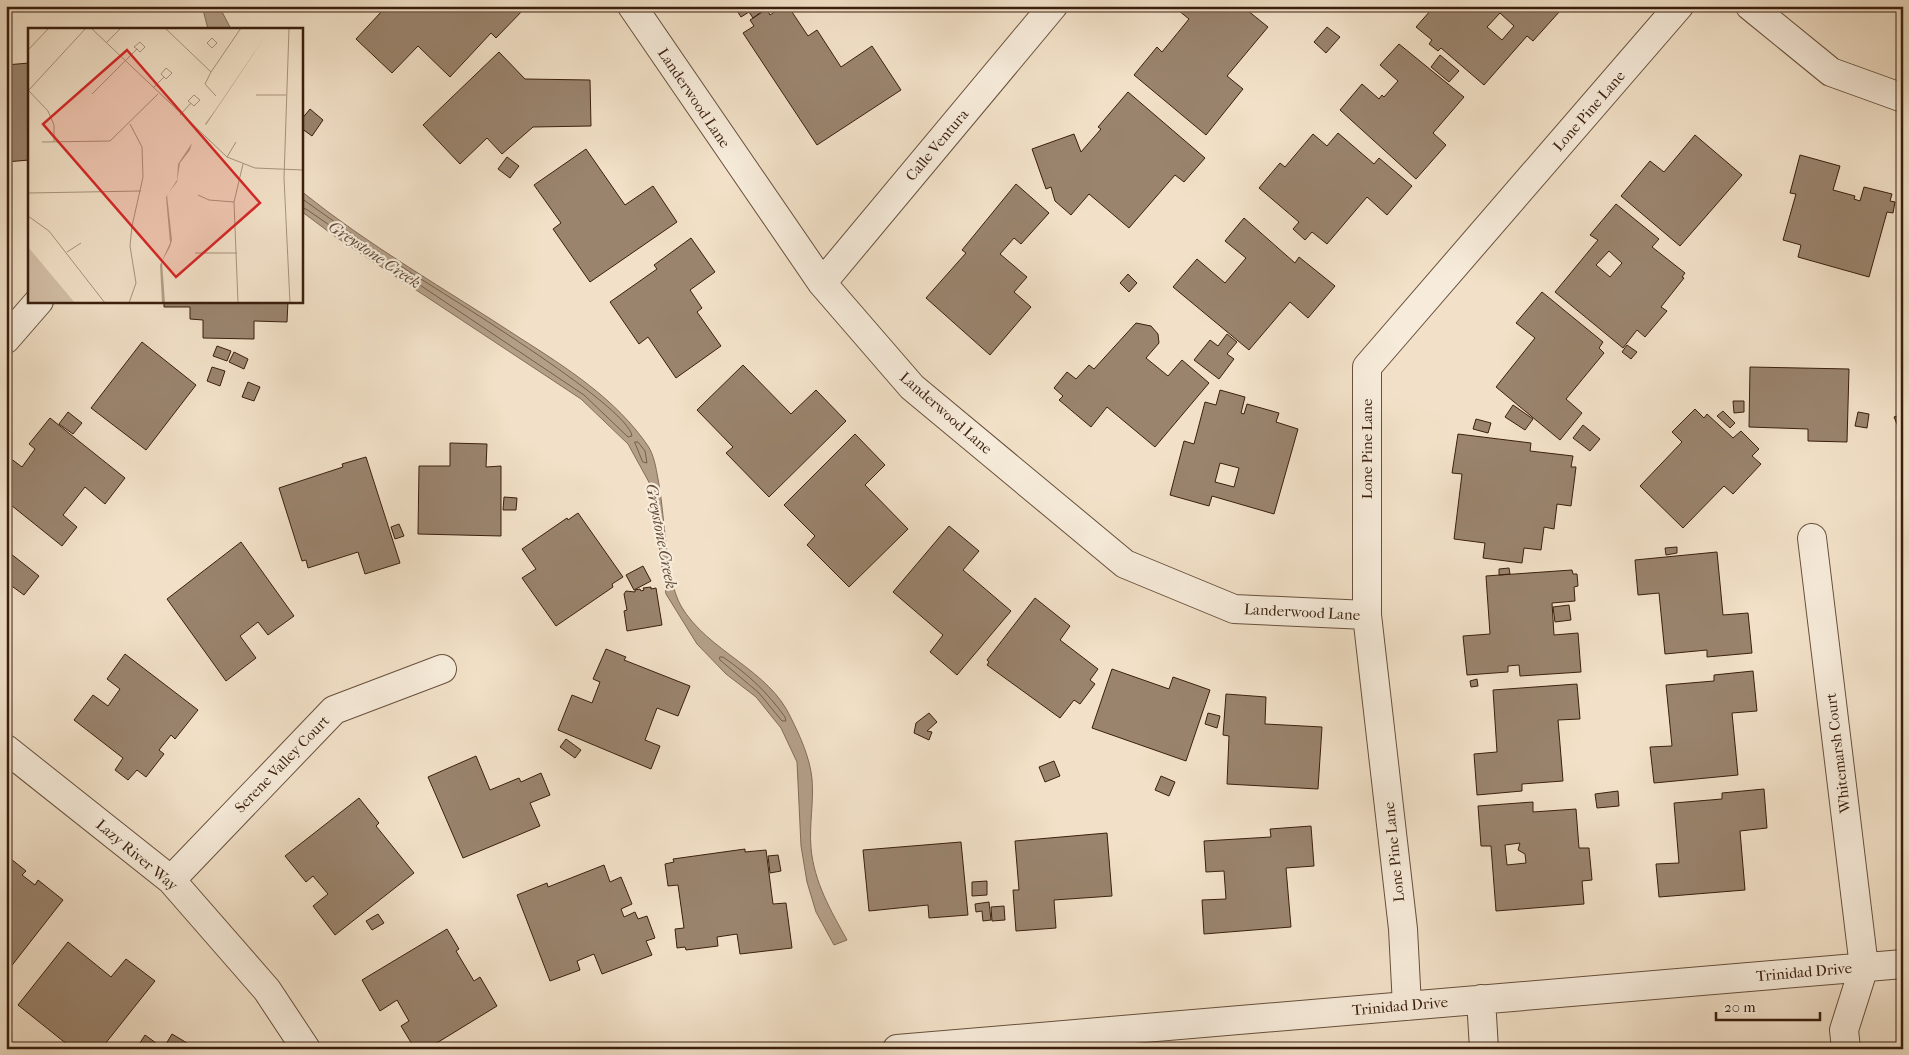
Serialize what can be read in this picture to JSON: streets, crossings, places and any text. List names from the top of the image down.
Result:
{
  "streets": {
    "street": [
      "Landerwood Lane",
      "Lone Pine Lane",
      "Calle Ventura",
      "Whitemarsh Court",
      "Serene Valley Court",
      "Lazy River Way",
      "Trinidad Drive"
    ]
  },
  "crossings": [
    ["Landerwood Lane", "Lone Pine Lane"],
    ["Landerwood Lane", "Calle Ventura"],
    ["Lone Pine Lane", "Trinidad Drive"],
    ["Whitemarsh Court", "Trinidad Drive"],
    ["Serene Valley Court", "Lazy River Way"]
  ],
  "water": ["Greystone Creek"],
  "scale_bar": "20 m"
}
